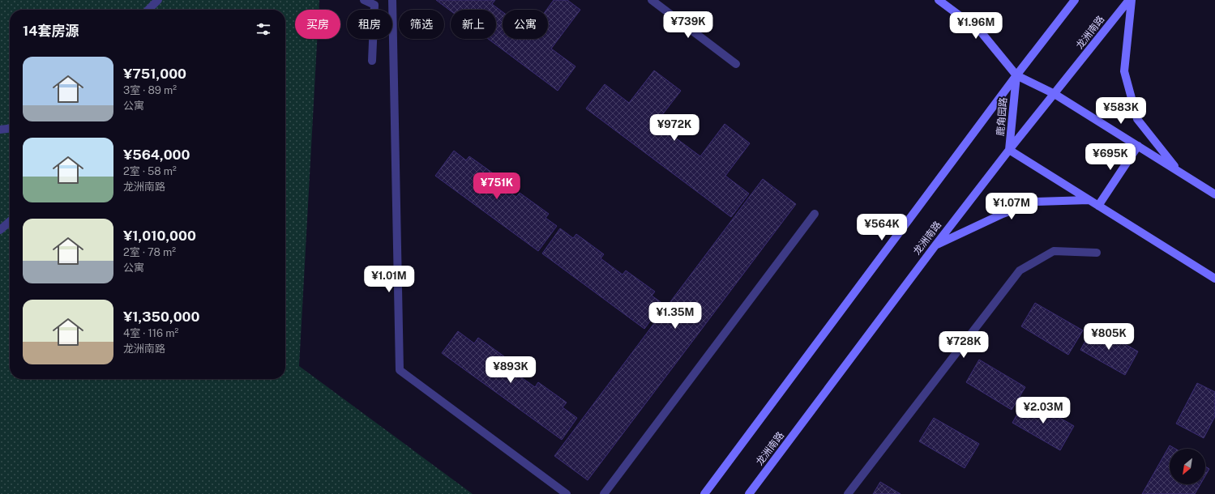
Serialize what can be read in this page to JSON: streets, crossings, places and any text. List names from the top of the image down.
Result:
{
  "streets": {
    "main road": ["龙洲南路", "鹿角园路"]
  },
  "crossings": [
    ["龙洲南路", "鹿角园路"]
  ],
  "north": "bottom left",
  "page": {
    "chip": [
      "买房",
      "租房",
      "筛选",
      "新上",
      "公寓"
    ],
    "heading": "14套房源",
    "price": [
      "¥739K",
      "¥1.96M",
      "¥583K",
      "¥972K",
      "¥695K",
      "¥751K",
      "¥1.07M",
      "¥564K",
      "¥1.01M",
      "¥1.35M",
      "¥805K",
      "¥728K",
      "¥893K",
      "¥2.03M"
    ],
    "list": [
      {
        "name": "¥751,000",
        "note": "3室 · 89 m² · 公寓"
      },
      {
        "name": "¥564,000",
        "note": "2室 · 58 m² · 龙洲南路"
      },
      {
        "name": "¥1,010,000",
        "note": "2室 · 78 m² · 公寓"
      },
      {
        "name": "¥1,350,000",
        "note": "4室 · 116 m² · 龙洲南路"
      }
    ]
  }
}
